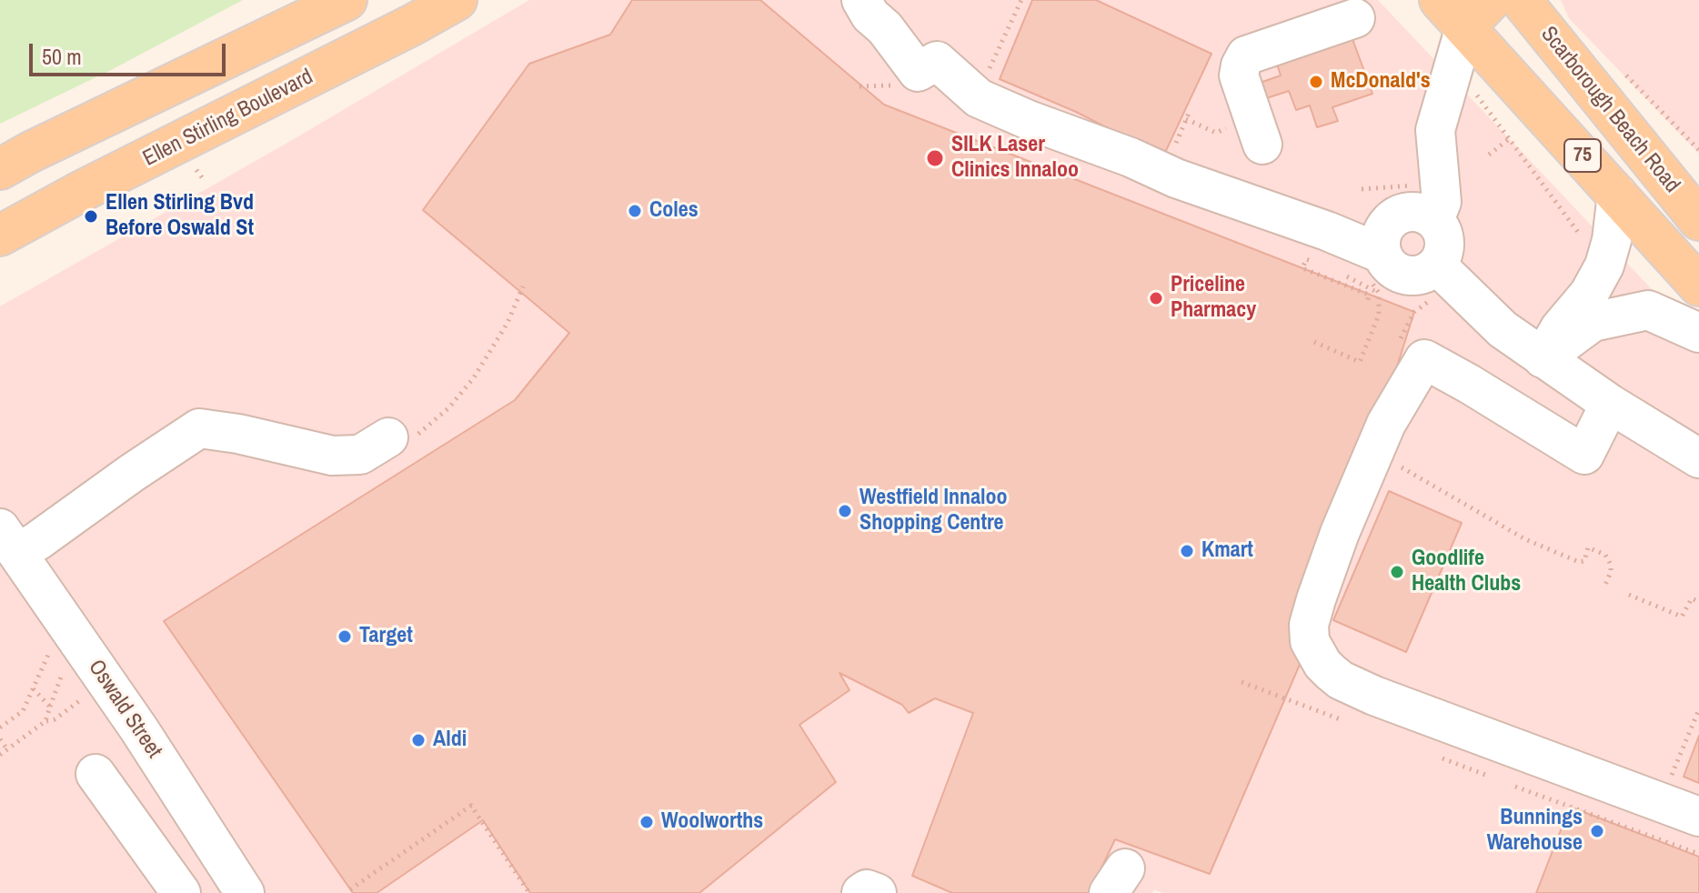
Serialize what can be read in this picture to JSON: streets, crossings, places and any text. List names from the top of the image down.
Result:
{
  "streets": {
    "main road": ["Scarborough Beach Road", "Ellen Stirling Boulevard", "75"],
    "street": ["Oswald Street"]
  },
  "places": [
    "McDonald's",
    "SILK Laser Clinics Innaloo",
    "Coles",
    "Ellen Stirling Bvd Before Oswald St",
    "Priceline Pharmacy",
    "Westfield Innaloo Shopping Centre",
    "Kmart",
    "Goodlife Health Clubs",
    "Target",
    "Aldi",
    "Woolworths",
    "Bunnings Warehouse"
  ],
  "scale_bar": "50 m"
}
